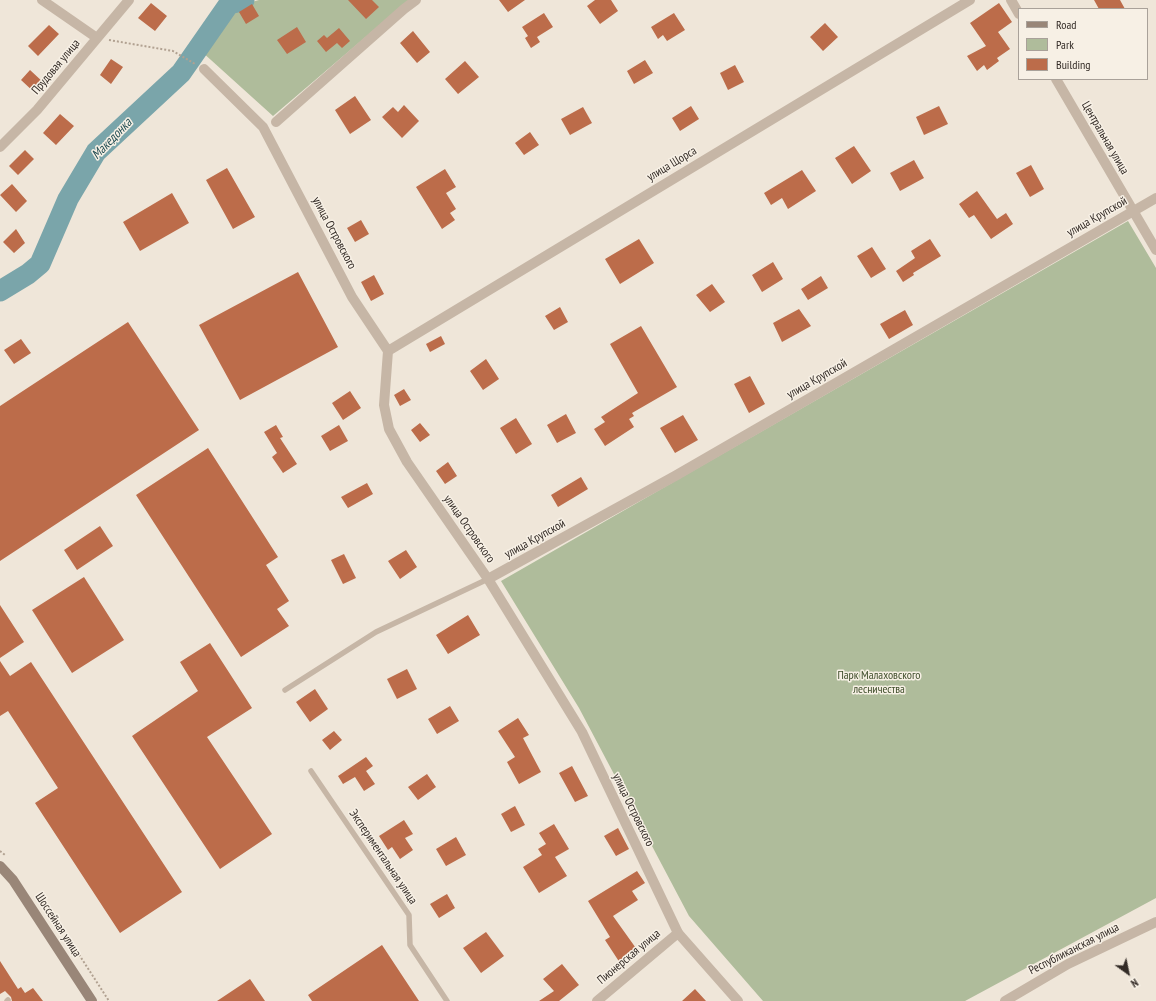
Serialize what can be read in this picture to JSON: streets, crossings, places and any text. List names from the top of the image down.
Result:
{
  "streets": {
    "main road": ["Шоссейная улица"],
    "street": [
      "Прудовая улица",
      "Центральная улица",
      "улица Щорса",
      "улица Крупской",
      "улица Островского",
      "Республиканская улица",
      "Пионерская улица"
    ],
    "lane": ["Экспериментальная улица"]
  },
  "crossings": [
    ["Центральная улица", "улица Крупской"],
    ["улица Щорса", "улица Островского"],
    ["улица Крупской", "улица Островского"],
    ["улица Островского", "Пионерская улица"]
  ],
  "water": ["Македонка"],
  "parks": ["Парк Малаховского лесничества"],
  "legend": ["Road", "Park", "Building"],
  "north": "bottom right"
}
